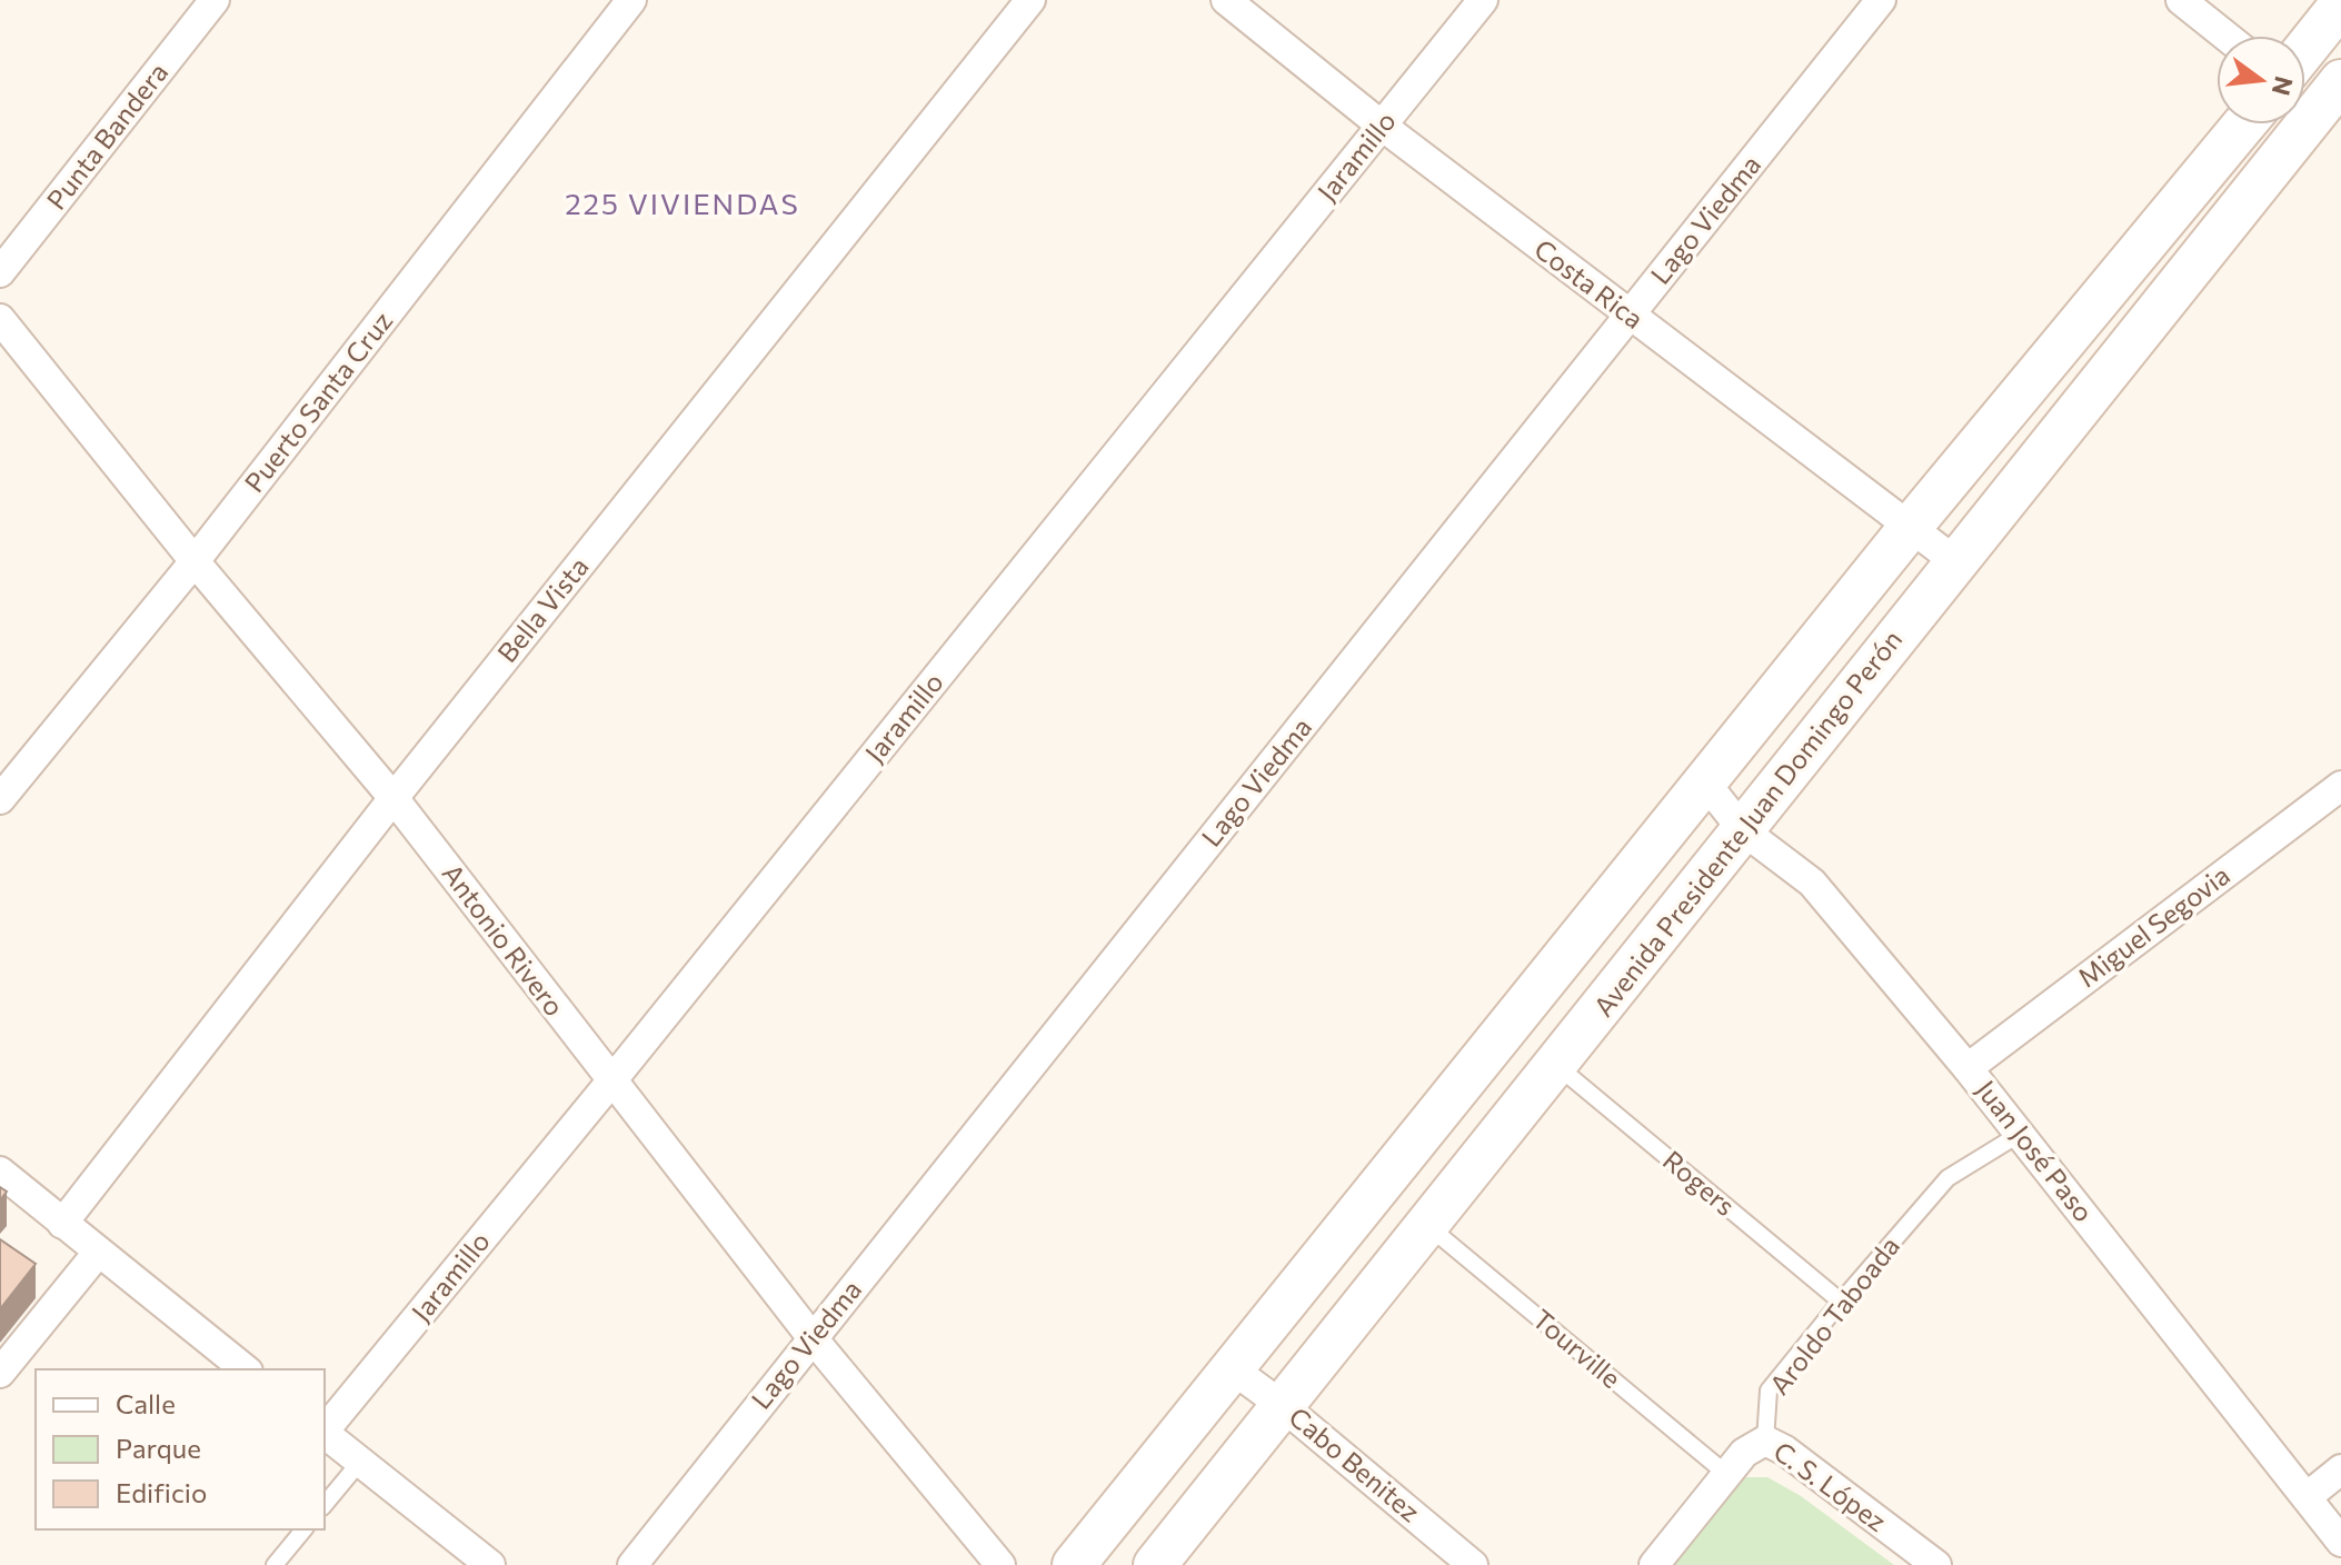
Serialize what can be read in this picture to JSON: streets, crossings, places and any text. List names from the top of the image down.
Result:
{
  "streets": {
    "main road": ["Avenida Presidente Juan Domingo Perón"],
    "street": [
      "Punta Bandera",
      "Jaramillo",
      "Lago Viedma",
      "Costa Rica",
      "Puerto Santa Cruz",
      "Bella Vista",
      "Miguel Segovia",
      "Antonio Rivero",
      "Juan José Paso",
      "Cabo Benitez",
      "C. S. López"
    ],
    "lane": ["Rogers", "Aroldo Taboada", "Tourville"]
  },
  "crossings": [
    ["Jaramillo", "Costa Rica"],
    ["Jaramillo", "Antonio Rivero"],
    ["Lago Viedma", "Costa Rica"],
    ["Lago Viedma", "Antonio Rivero"],
    ["Costa Rica", "Avenida Presidente Juan Domingo Perón"],
    ["Puerto Santa Cruz", "Antonio Rivero"],
    ["Bella Vista", "Antonio Rivero"],
    ["Avenida Presidente Juan Domingo Perón", "Juan José Paso"],
    ["Avenida Presidente Juan Domingo Perón", "Rogers"],
    ["Avenida Presidente Juan Domingo Perón", "Tourville"],
    ["Avenida Presidente Juan Domingo Perón", "Cabo Benitez"],
    ["Miguel Segovia", "Juan José Paso"],
    ["Juan José Paso", "Aroldo Taboada"],
    ["Rogers", "Aroldo Taboada"],
    ["Aroldo Taboada", "C. S. López"]
  ],
  "districts": ["225 VIVIENDAS"],
  "legend": ["Calle", "Parque", "Edificio"],
  "north": "right"
}
